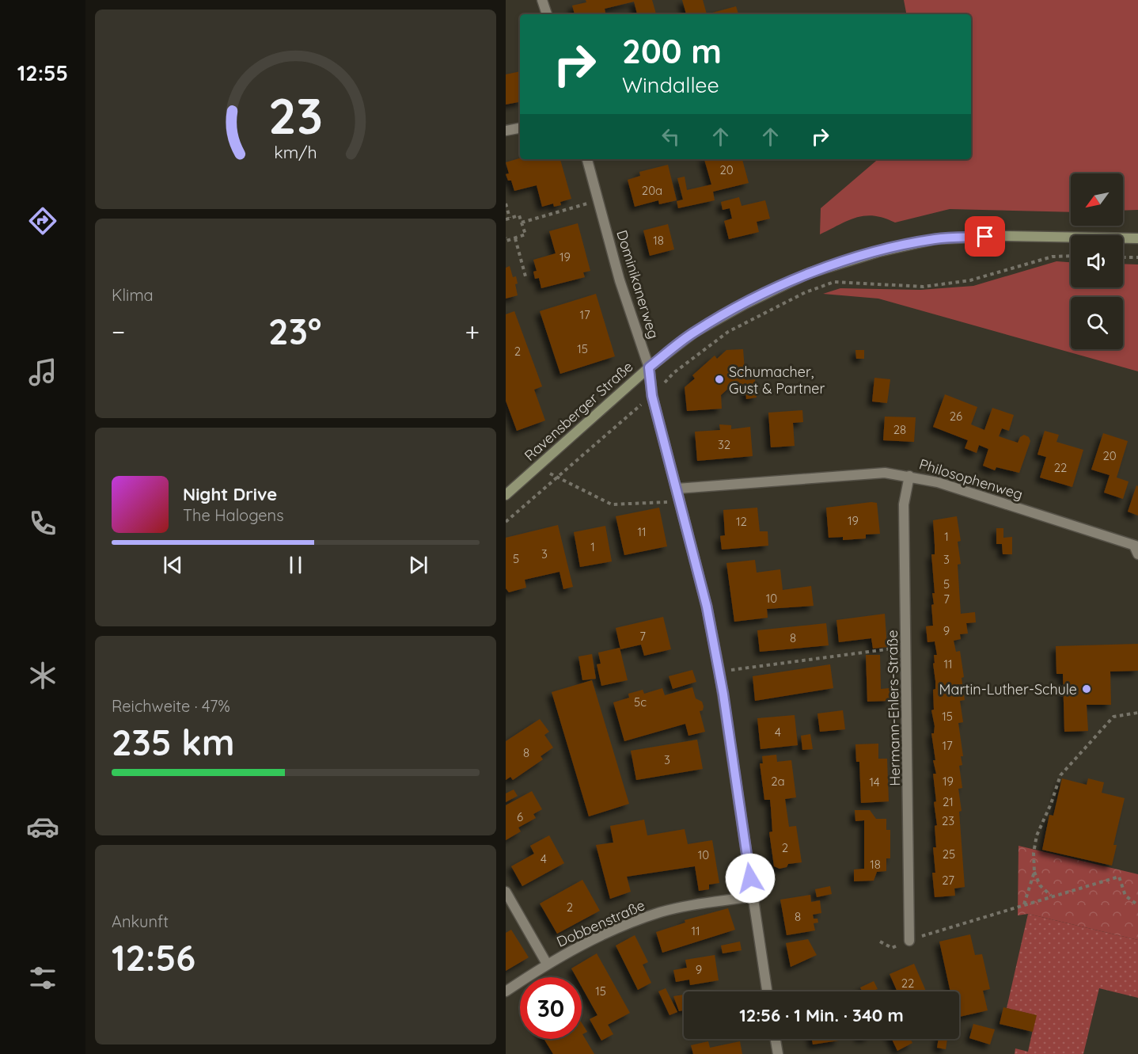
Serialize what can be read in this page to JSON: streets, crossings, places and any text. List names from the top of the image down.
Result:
{
  "streets": {
    "main road": ["Ravensberger Straße"],
    "street": [
      "Dominikanerweg",
      "Philosophenweg",
      "Hermann-Ehlers-Straße",
      "Dobbenstraße"
    ]
  },
  "crossings": [
    ["Dominikanerweg", "Ravensberger Straße"],
    ["Dominikanerweg", "Philosophenweg"],
    ["Dominikanerweg", "Dobbenstraße"],
    ["Philosophenweg", "Hermann-Ehlers-Straße"]
  ],
  "places": ["Schumacher, Gust & Partner", "Martin-Luther-Schule"],
  "house_numbers": [
    "20",
    "20a",
    "18",
    "19",
    "17",
    "15",
    "2",
    "26",
    "28",
    "32",
    "20",
    "22",
    "19",
    "12",
    "11",
    "1",
    "1",
    "3",
    "5",
    "3",
    "5",
    "10",
    "7",
    "9",
    "7",
    "8",
    "11",
    "5c",
    "15",
    "4",
    "17",
    "8",
    "3",
    "2a",
    "19",
    "14",
    "21",
    "6",
    "23",
    "2",
    "25",
    "10",
    "4",
    "18",
    "27",
    "2",
    "8",
    "11",
    "9",
    "22",
    "15"
  ],
  "north": "bottom left",
  "page": {
    "tabs": "12:55",
    "turn": ["200 m", "Windallee"],
    "tile": [
      "Klima",
      ["Reichweite · 47%", "235 km"],
      ["Ankunft", "12:56"]
    ],
    "heat": ["−", "23°", "+"],
    "song": ["Night Drive", "The Halogens"],
    "limit": "30",
    "trip": "12:56 · 1 Min. · 340 m",
    "gauge": ["23", "km/h"]
  }
}
